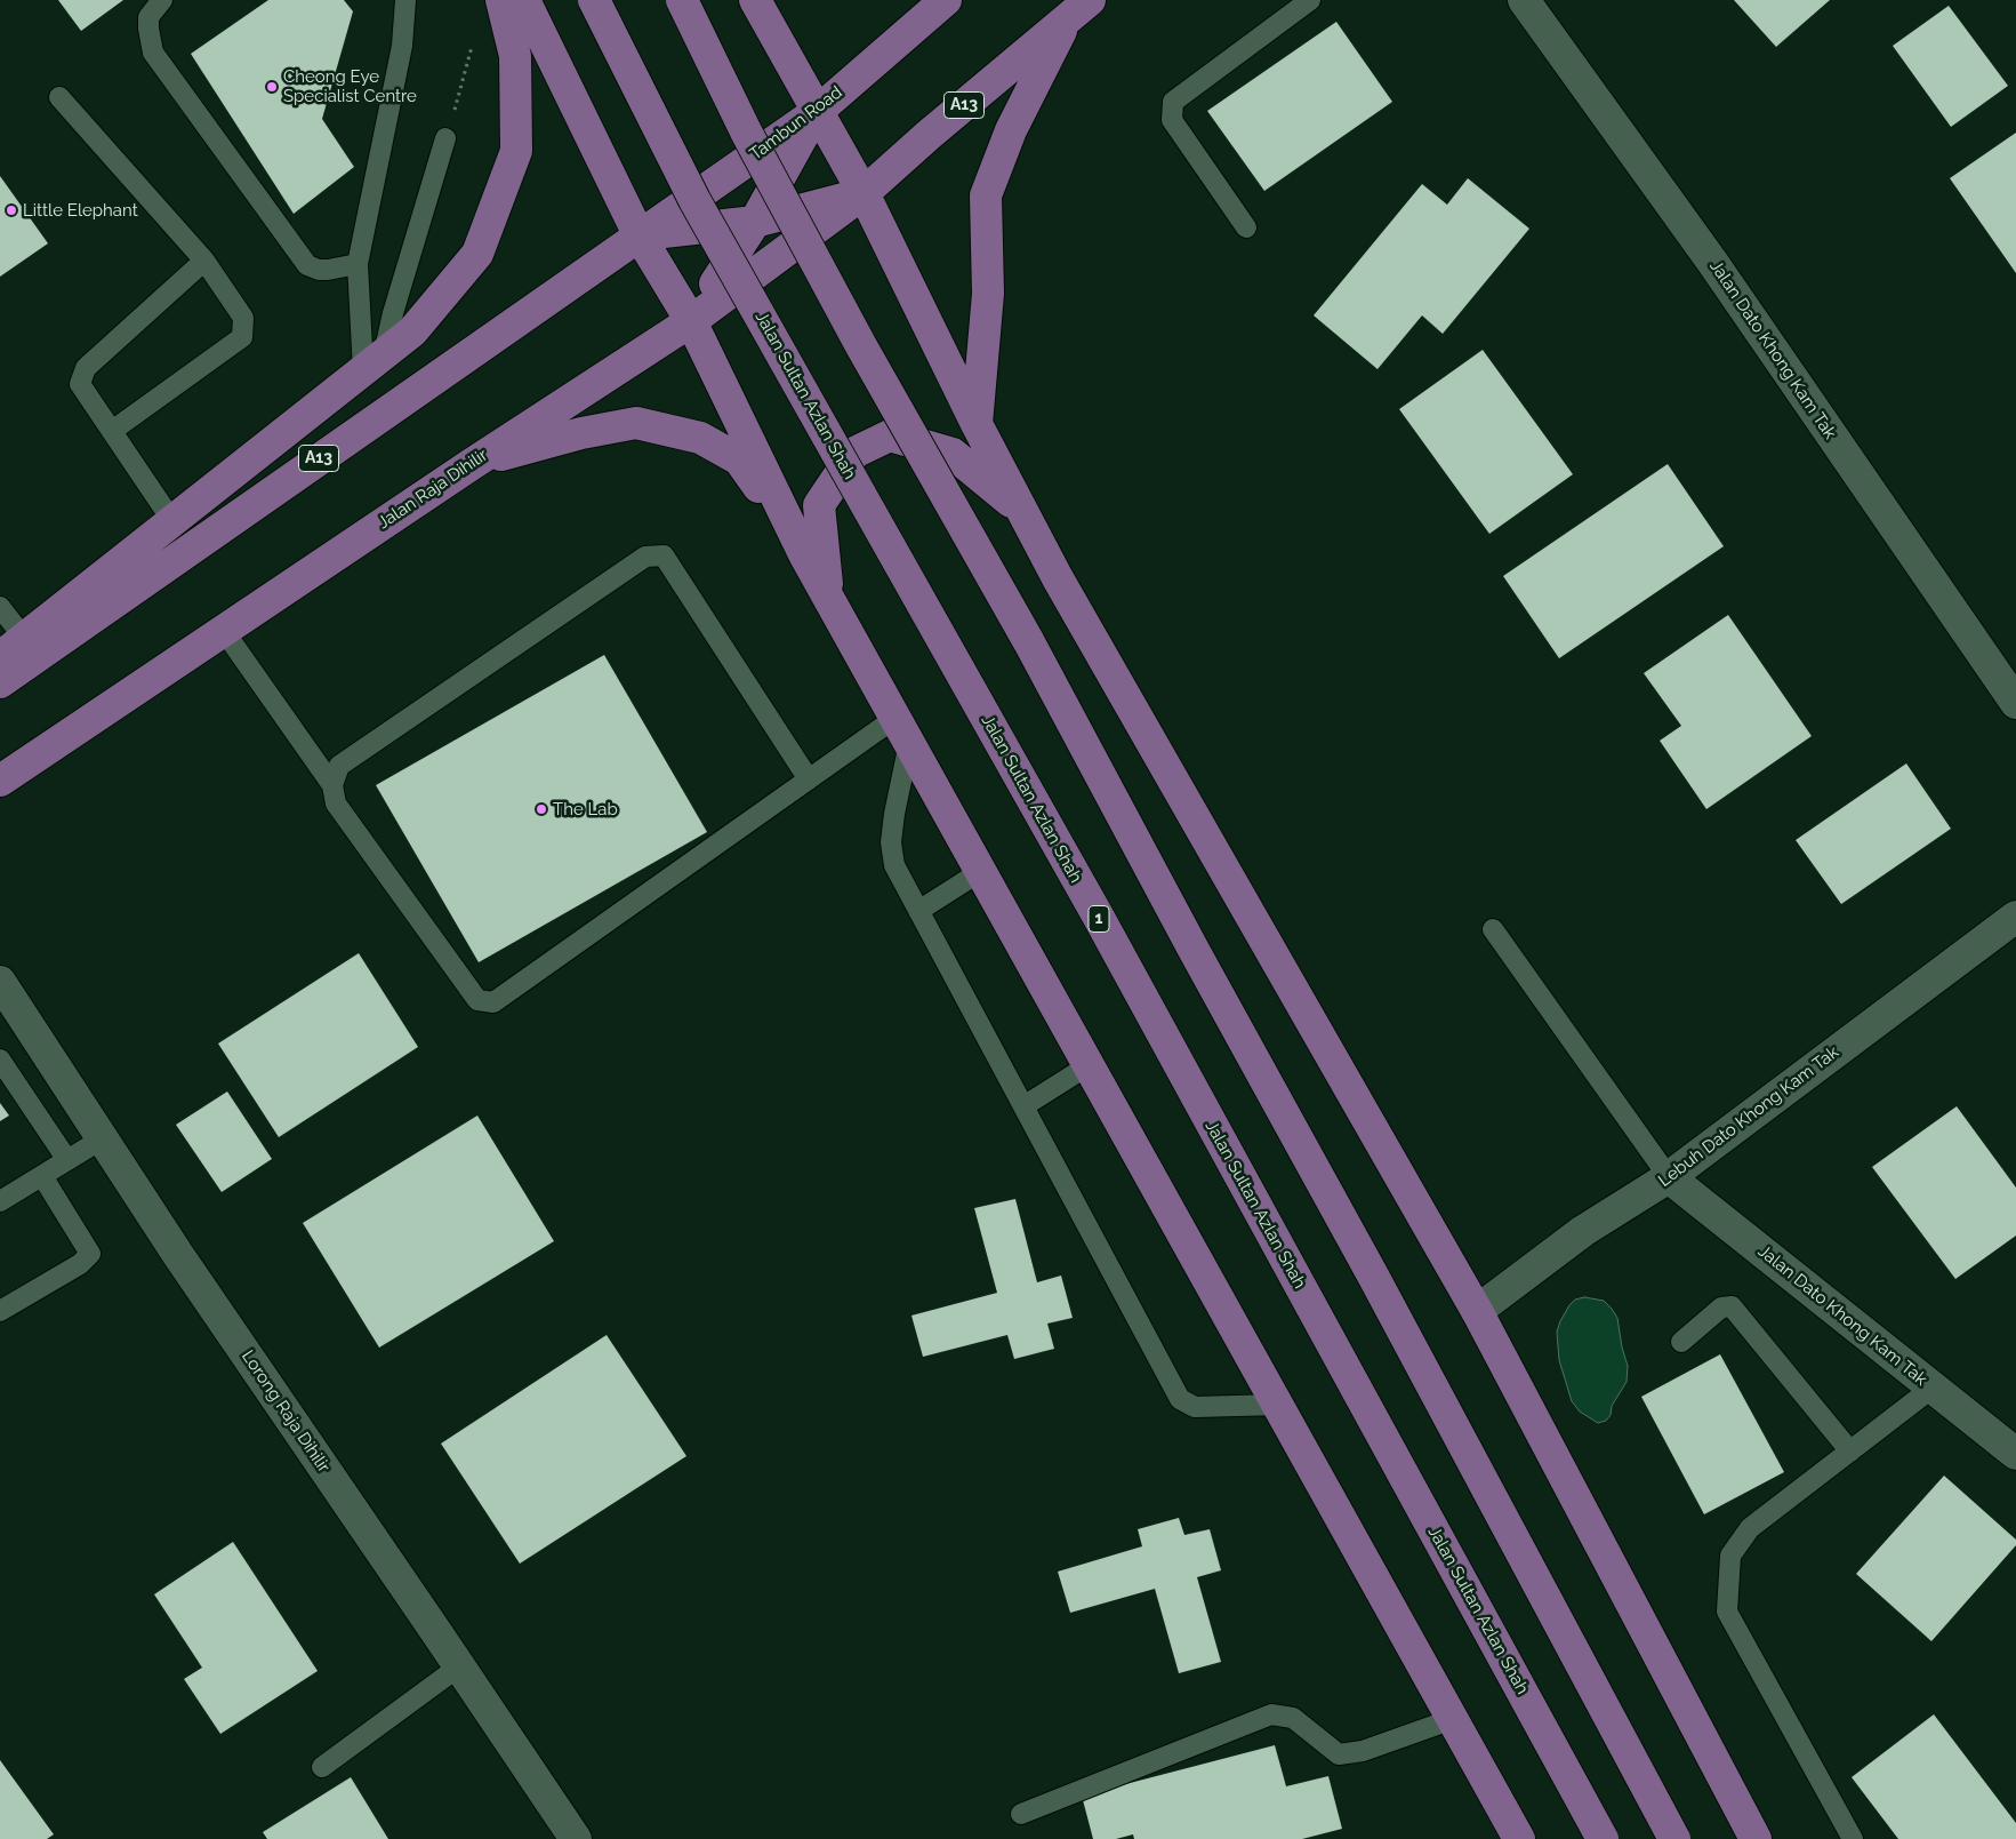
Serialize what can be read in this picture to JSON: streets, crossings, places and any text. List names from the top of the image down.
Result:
{
  "streets": {
    "main road": [
      "A13",
      "Tambun Road",
      "Jalan Sultan Azlan Shah",
      "Jalan Raja Dihilir",
      "1"
    ],
    "street": ["Jalan Dato Khong Kam Tak", "Lebuh Dato Khong Kam Tak", "Lorong Raja Dihilir"]
  },
  "crossings": [
    ["A13", "Tambun Road"],
    ["A13", "Jalan Raja Dihilir"],
    ["Jalan Dato Khong Kam Tak", "Lebuh Dato Khong Kam Tak"]
  ],
  "places": ["Cheong Eye Specialist Centre", "Little Elephant", "The Lab"]
}
